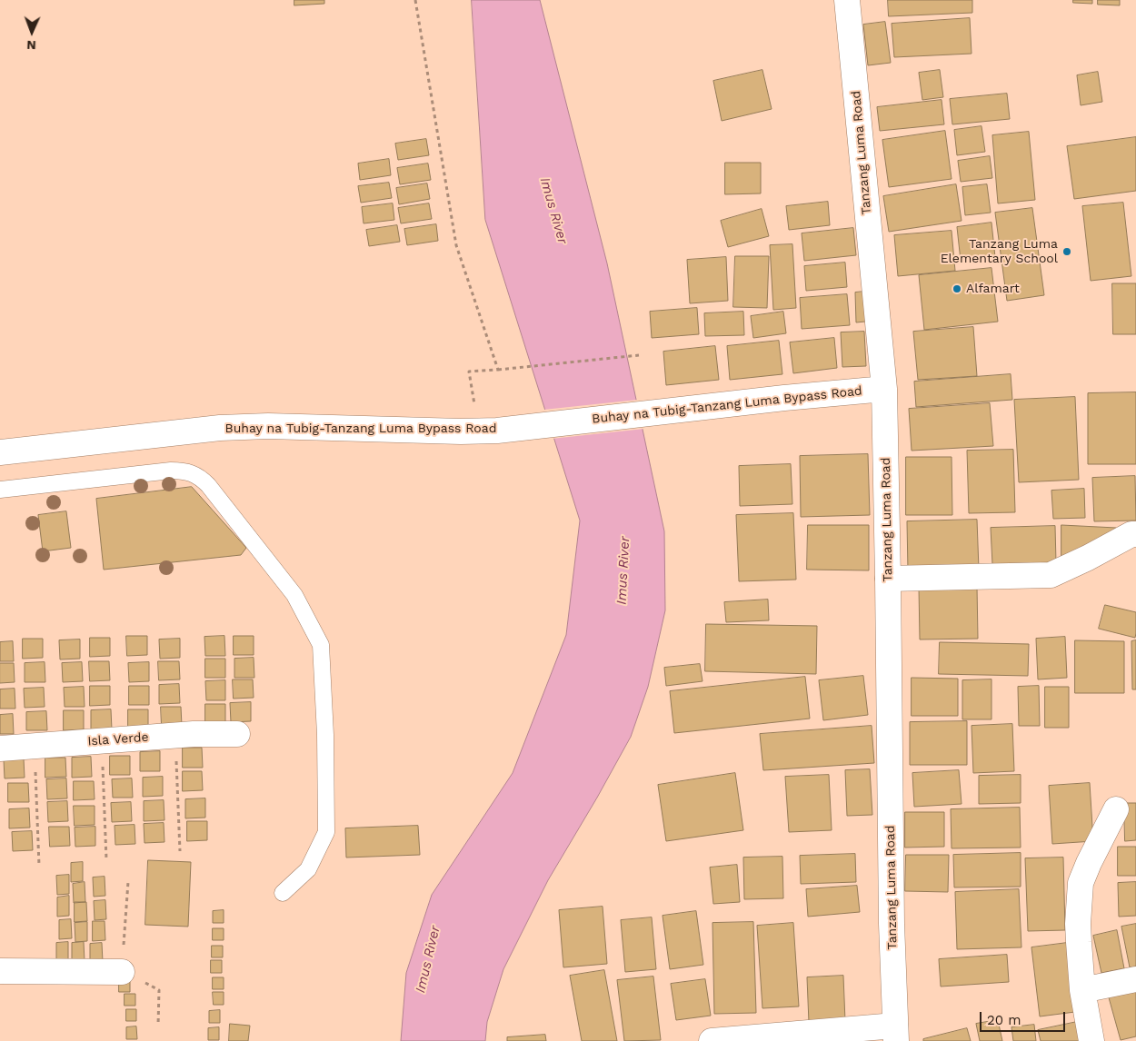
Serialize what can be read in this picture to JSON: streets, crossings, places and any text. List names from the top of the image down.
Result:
{
  "streets": {
    "street": ["Tanzang Luma Road", "Buhay na Tubig-Tanzang Luma Bypass Road", "Isla Verde"]
  },
  "crossings": [
    ["Tanzang Luma Road", "Buhay na Tubig-Tanzang Luma Bypass Road"]
  ],
  "water": ["Imus River"],
  "places": ["Tanzang Luma Elementary School", "Alfamart"],
  "scale_bar": "20 m",
  "north": "bottom"
}
